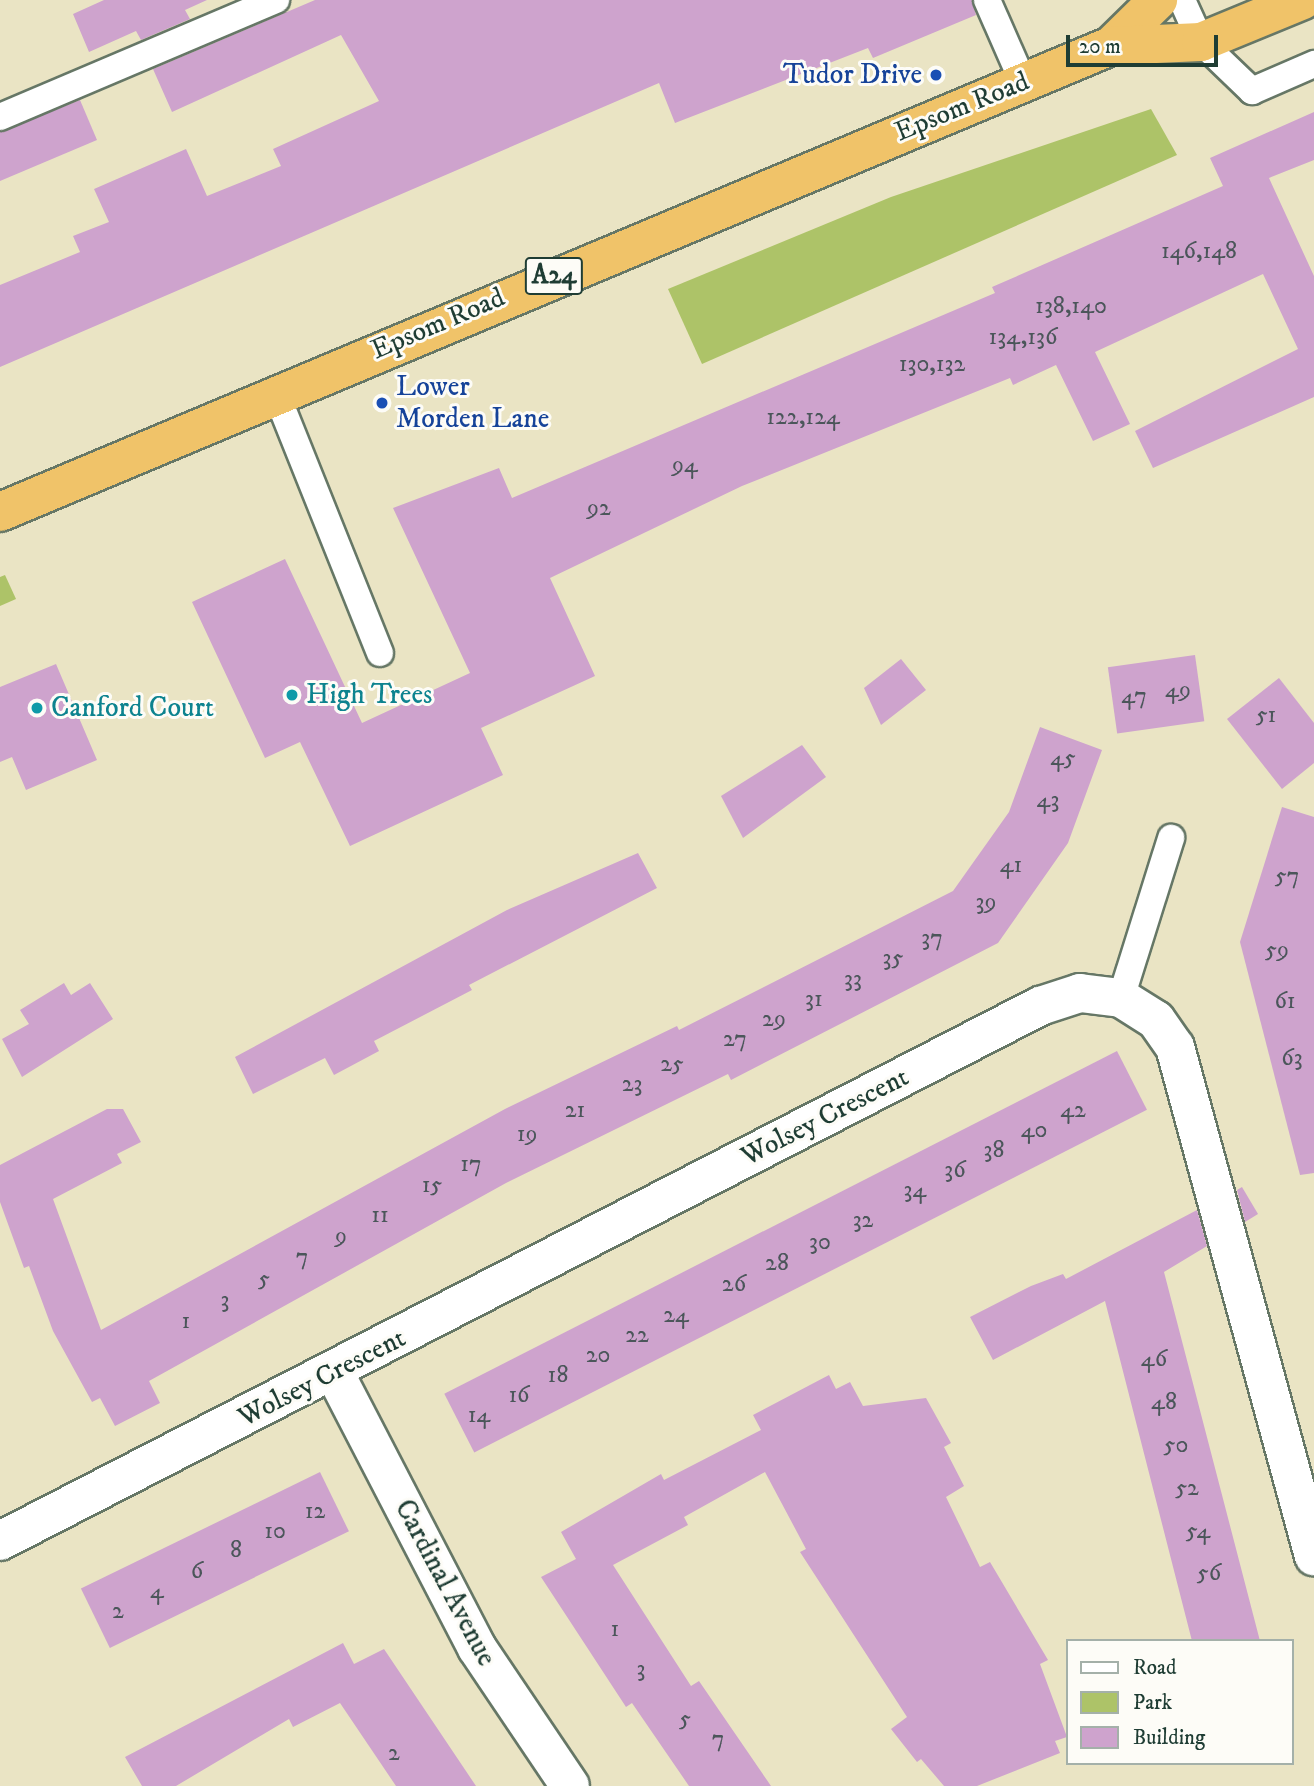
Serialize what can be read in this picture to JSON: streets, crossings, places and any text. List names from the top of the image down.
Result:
{
  "streets": {
    "highway": ["Epsom Road", "A24"],
    "street": ["Wolsey Crescent", "Cardinal Avenue"]
  },
  "crossings": [
    ["Wolsey Crescent", "Cardinal Avenue"]
  ],
  "places": [
    "Tudor Drive",
    "Lower Morden Lane",
    "High Trees",
    "Canford Court"
  ],
  "house_numbers": [
    "146,148",
    "138,140",
    "134,136",
    "130,132",
    "122,124",
    "94",
    "92",
    "49",
    "47",
    "51",
    "45",
    "43",
    "41",
    "57",
    "39",
    "37",
    "59",
    "35",
    "33",
    "31",
    "61",
    "29",
    "27",
    "63",
    "25",
    "23",
    "21",
    "42",
    "40",
    "19",
    "38",
    "17",
    "36",
    "15",
    "34",
    "11",
    "32",
    "9",
    "30",
    "7",
    "28",
    "5",
    "26",
    "3",
    "24",
    "1",
    "22",
    "20",
    "46",
    "18",
    "16",
    "48",
    "14",
    "50",
    "52",
    "12",
    "10",
    "54",
    "8",
    "6",
    "56",
    "4",
    "2",
    "1",
    "3",
    "5",
    "7",
    "2"
  ],
  "legend": ["Road", "Park", "Building"],
  "scale_bar": "20 m"
}
